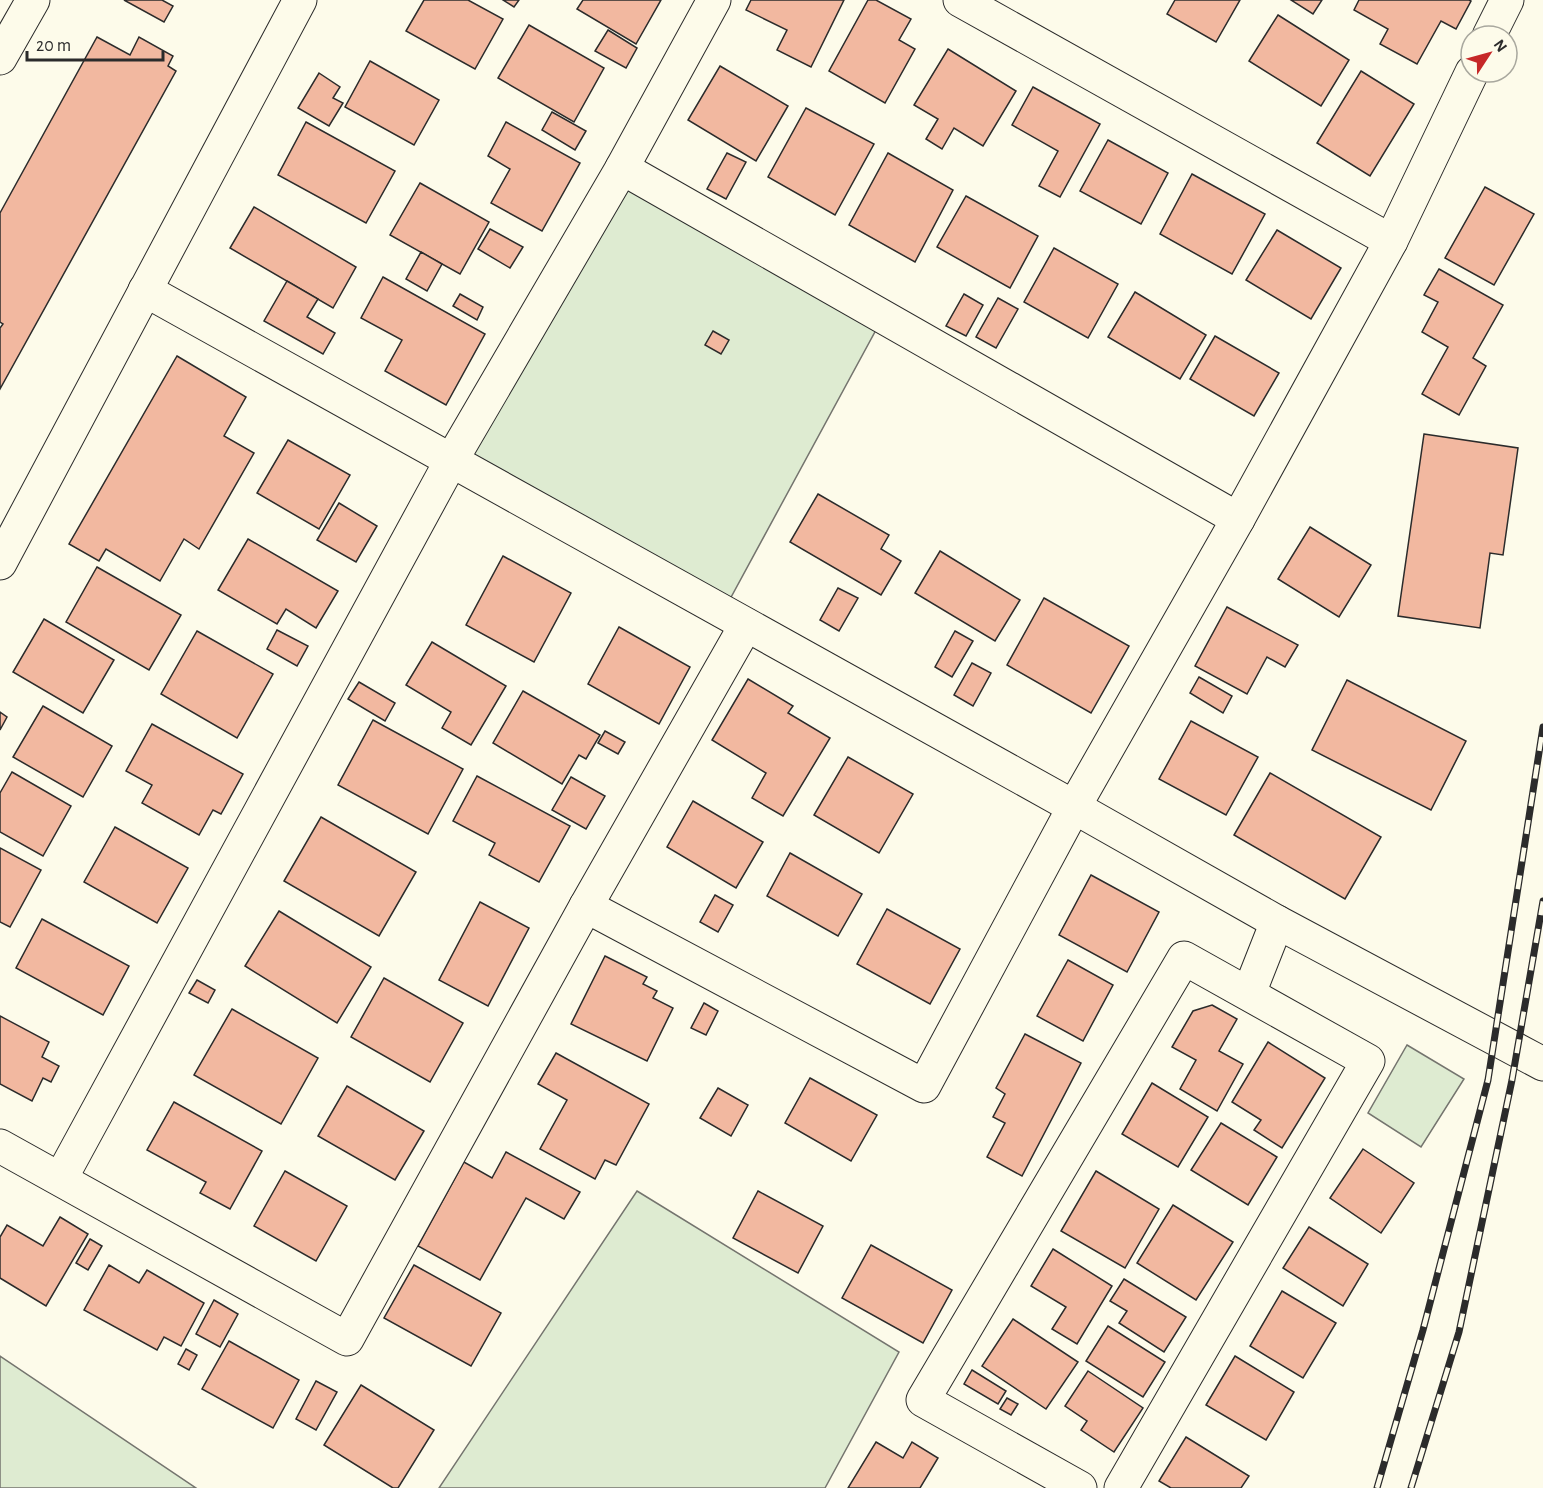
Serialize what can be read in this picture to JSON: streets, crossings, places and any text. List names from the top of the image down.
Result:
{
  "scale_bar": "20 m",
  "north": "top right"
}
